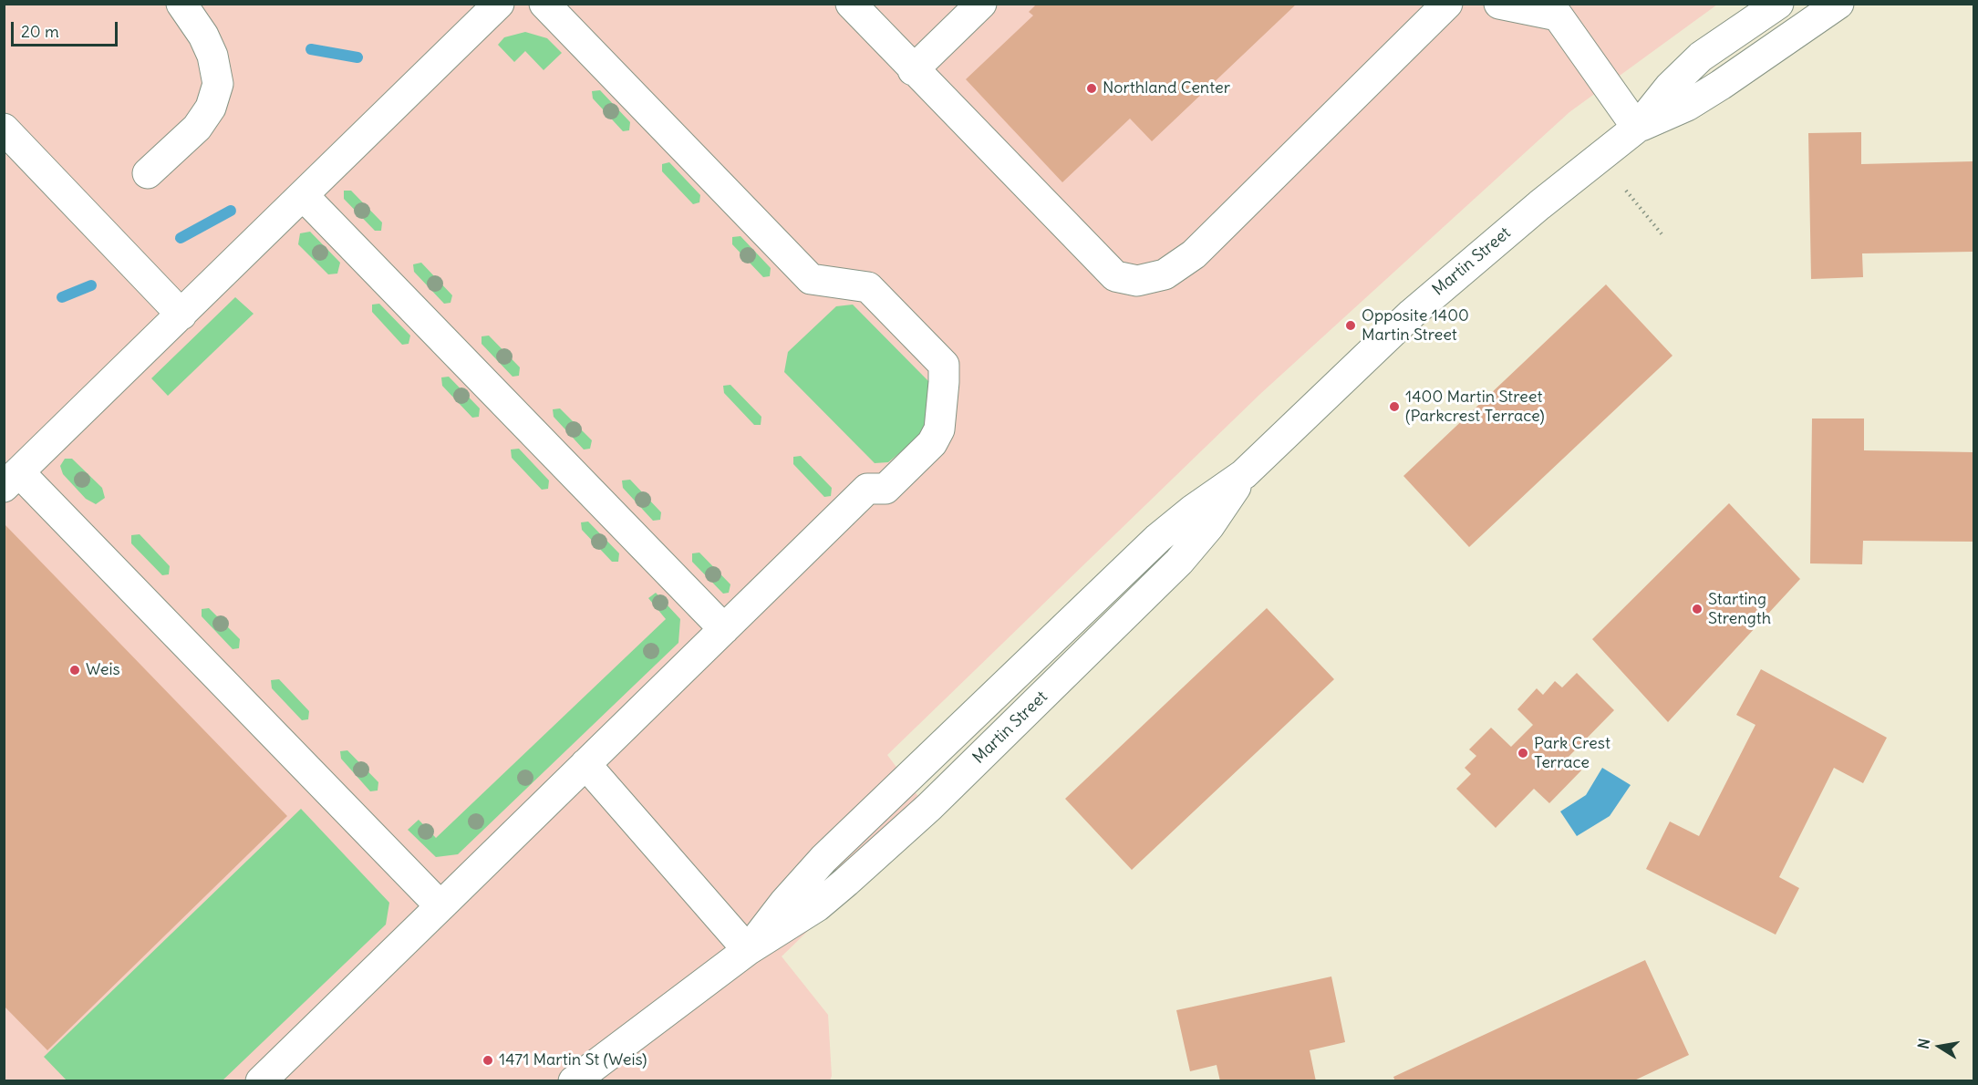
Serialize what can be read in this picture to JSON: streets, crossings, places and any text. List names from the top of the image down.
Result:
{
  "streets": {
    "street": ["Martin Street"]
  },
  "places": [
    "Northland Center",
    "Opposite 1400 Martin Street",
    "1400 Martin Street (Parkcrest Terrace)",
    "Starting Strength",
    "Weis",
    "Park Crest Terrace",
    "1471 Martin St (Weis)"
  ],
  "scale_bar": "20 m",
  "north": "left"
}
